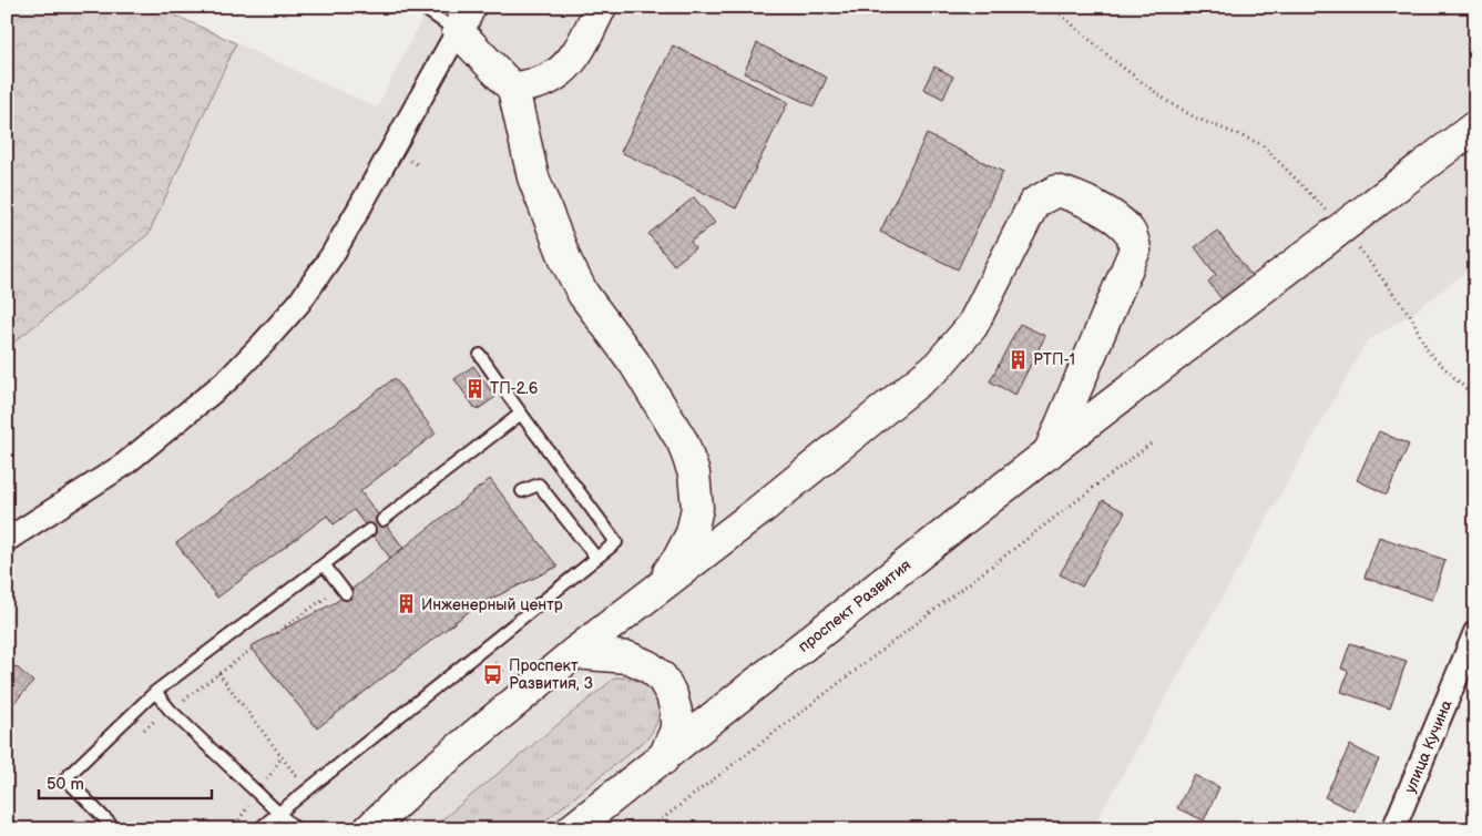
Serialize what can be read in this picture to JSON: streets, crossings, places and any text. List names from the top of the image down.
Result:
{
  "streets": {
    "street": ["проспект Развития", "улица Кучина"]
  },
  "places": {
    "building": ["РТП-1", "ТП-2.6", "Инженерный центр"],
    "bus stop": ["Проспект Развития, 3"]
  },
  "scale_bar": "50 m"
}
